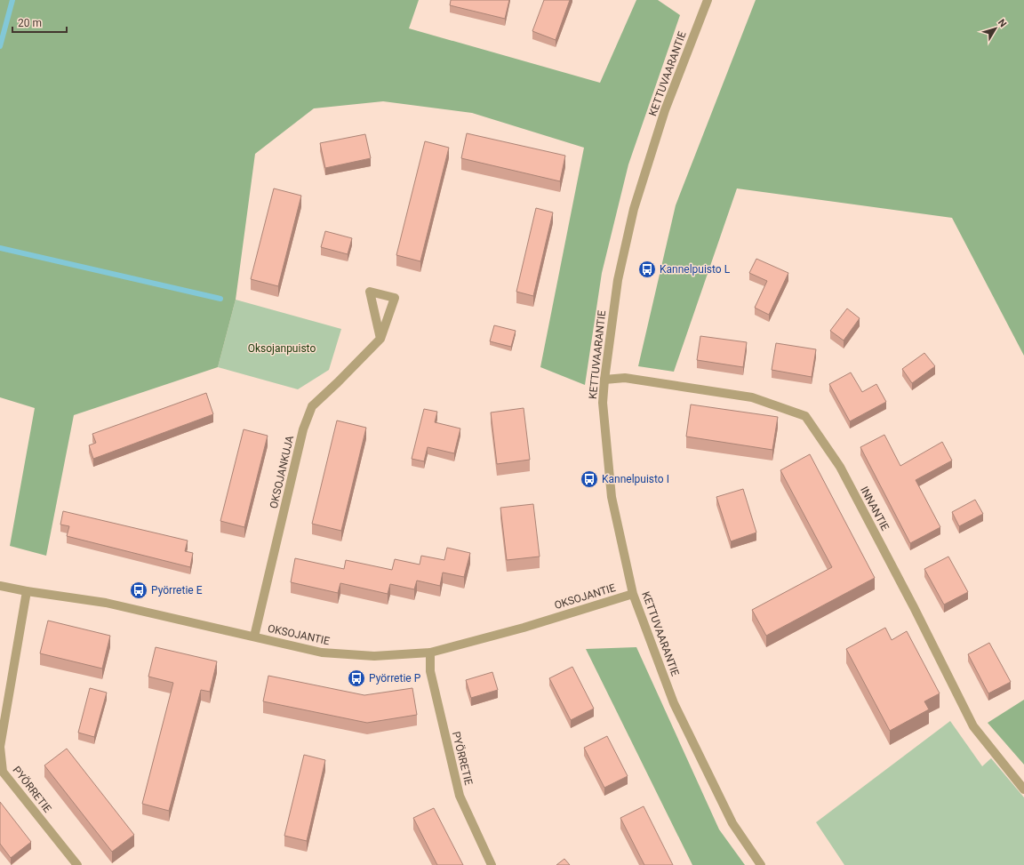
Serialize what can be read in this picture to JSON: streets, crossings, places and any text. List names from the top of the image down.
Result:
{
  "streets": {
    "street": [
      "KETTUVAARANTIE",
      "OKSOJANKUJA",
      "INNANTIE",
      "OKSOJANTIE",
      "PYÖRRETIE"
    ]
  },
  "crossings": [
    ["KETTUVAARANTIE", "INNANTIE"],
    ["KETTUVAARANTIE", "OKSOJANTIE"],
    ["OKSOJANKUJA", "OKSOJANTIE"],
    ["OKSOJANTIE", "PYÖRRETIE"]
  ],
  "parks": ["Oksojanpuisto"],
  "places": {
    "bus stop": [
      "Kannelpuisto L",
      "Kannelpuisto I",
      "Pyörretie E",
      "Pyörretie P"
    ]
  },
  "scale_bar": "20 m",
  "north": "top right"
}
